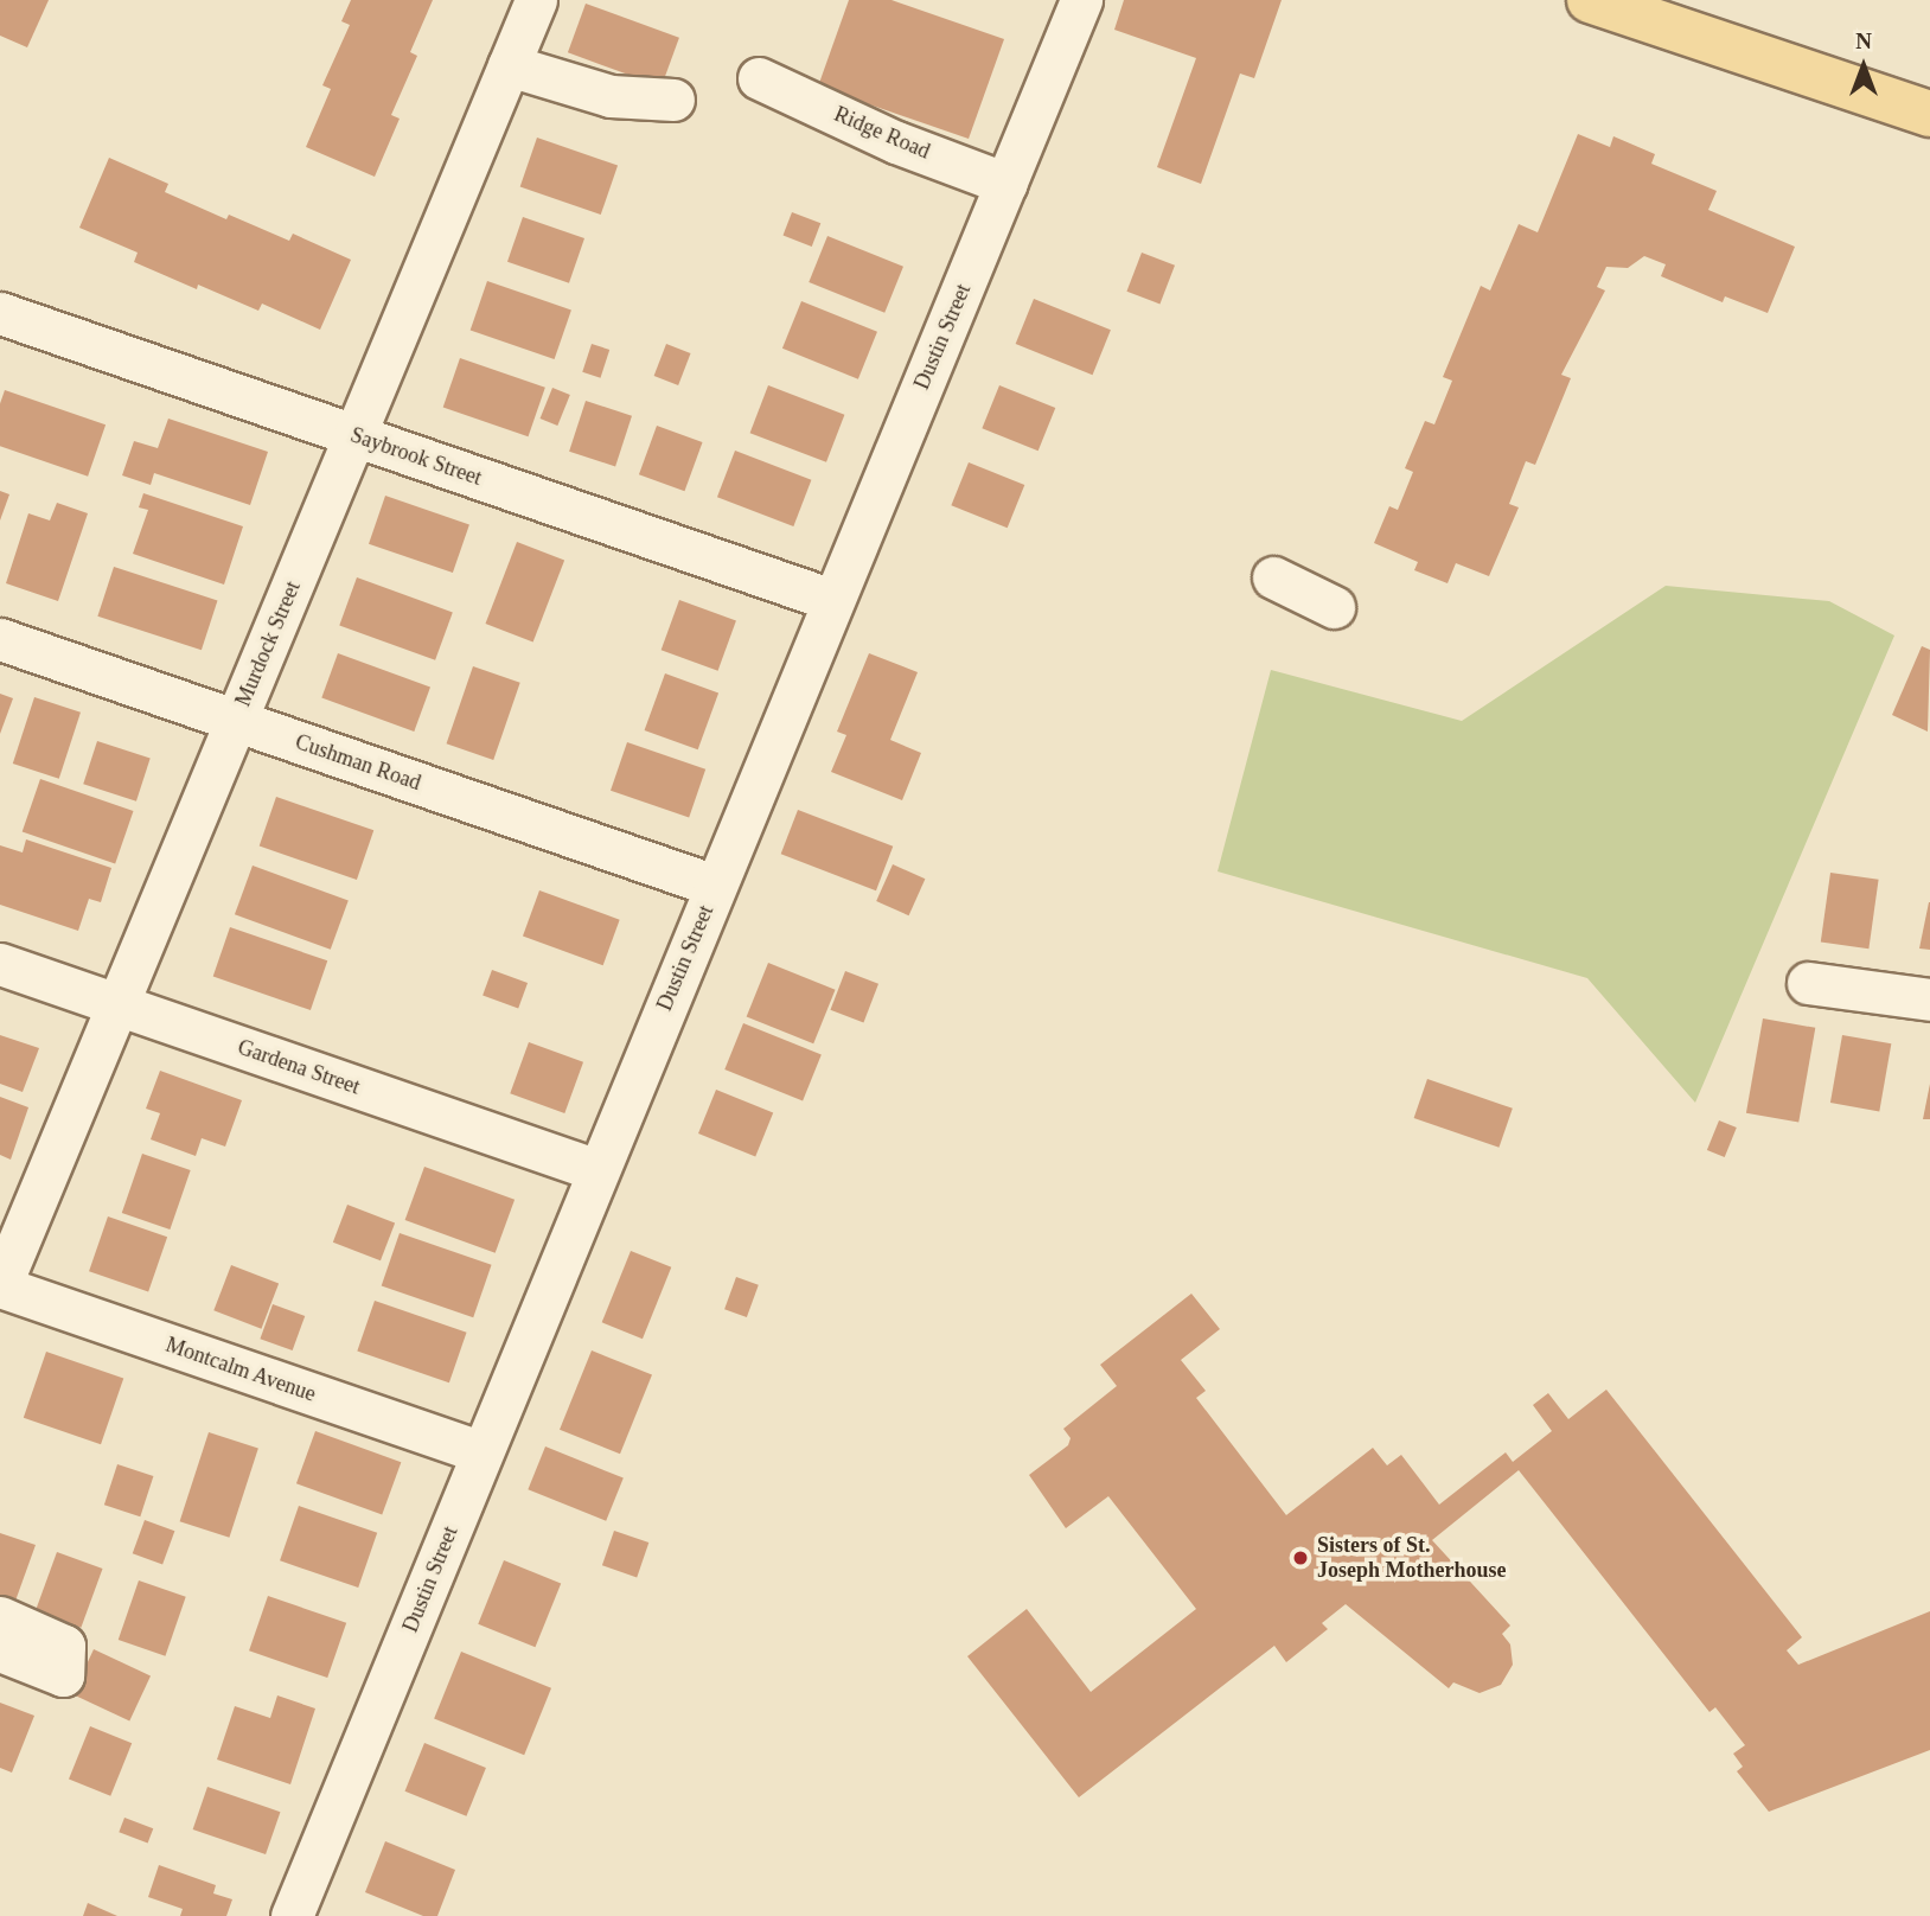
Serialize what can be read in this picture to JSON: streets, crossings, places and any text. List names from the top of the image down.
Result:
{
  "streets": {
    "street": [
      "Ridge Road",
      "Dustin Street",
      "Saybrook Street",
      "Murdock Street",
      "Cushman Road",
      "Gardena Street",
      "Montcalm Avenue"
    ]
  },
  "crossings": [
    ["Ridge Road", "Dustin Street"],
    ["Dustin Street", "Saybrook Street"],
    ["Dustin Street", "Cushman Road"],
    ["Dustin Street", "Gardena Street"],
    ["Dustin Street", "Montcalm Avenue"],
    ["Saybrook Street", "Murdock Street"],
    ["Murdock Street", "Cushman Road"],
    ["Murdock Street", "Gardena Street"],
    ["Murdock Street", "Montcalm Avenue"]
  ],
  "places": ["Sisters of St. Joseph Motherhouse"],
  "north": "top"
}
